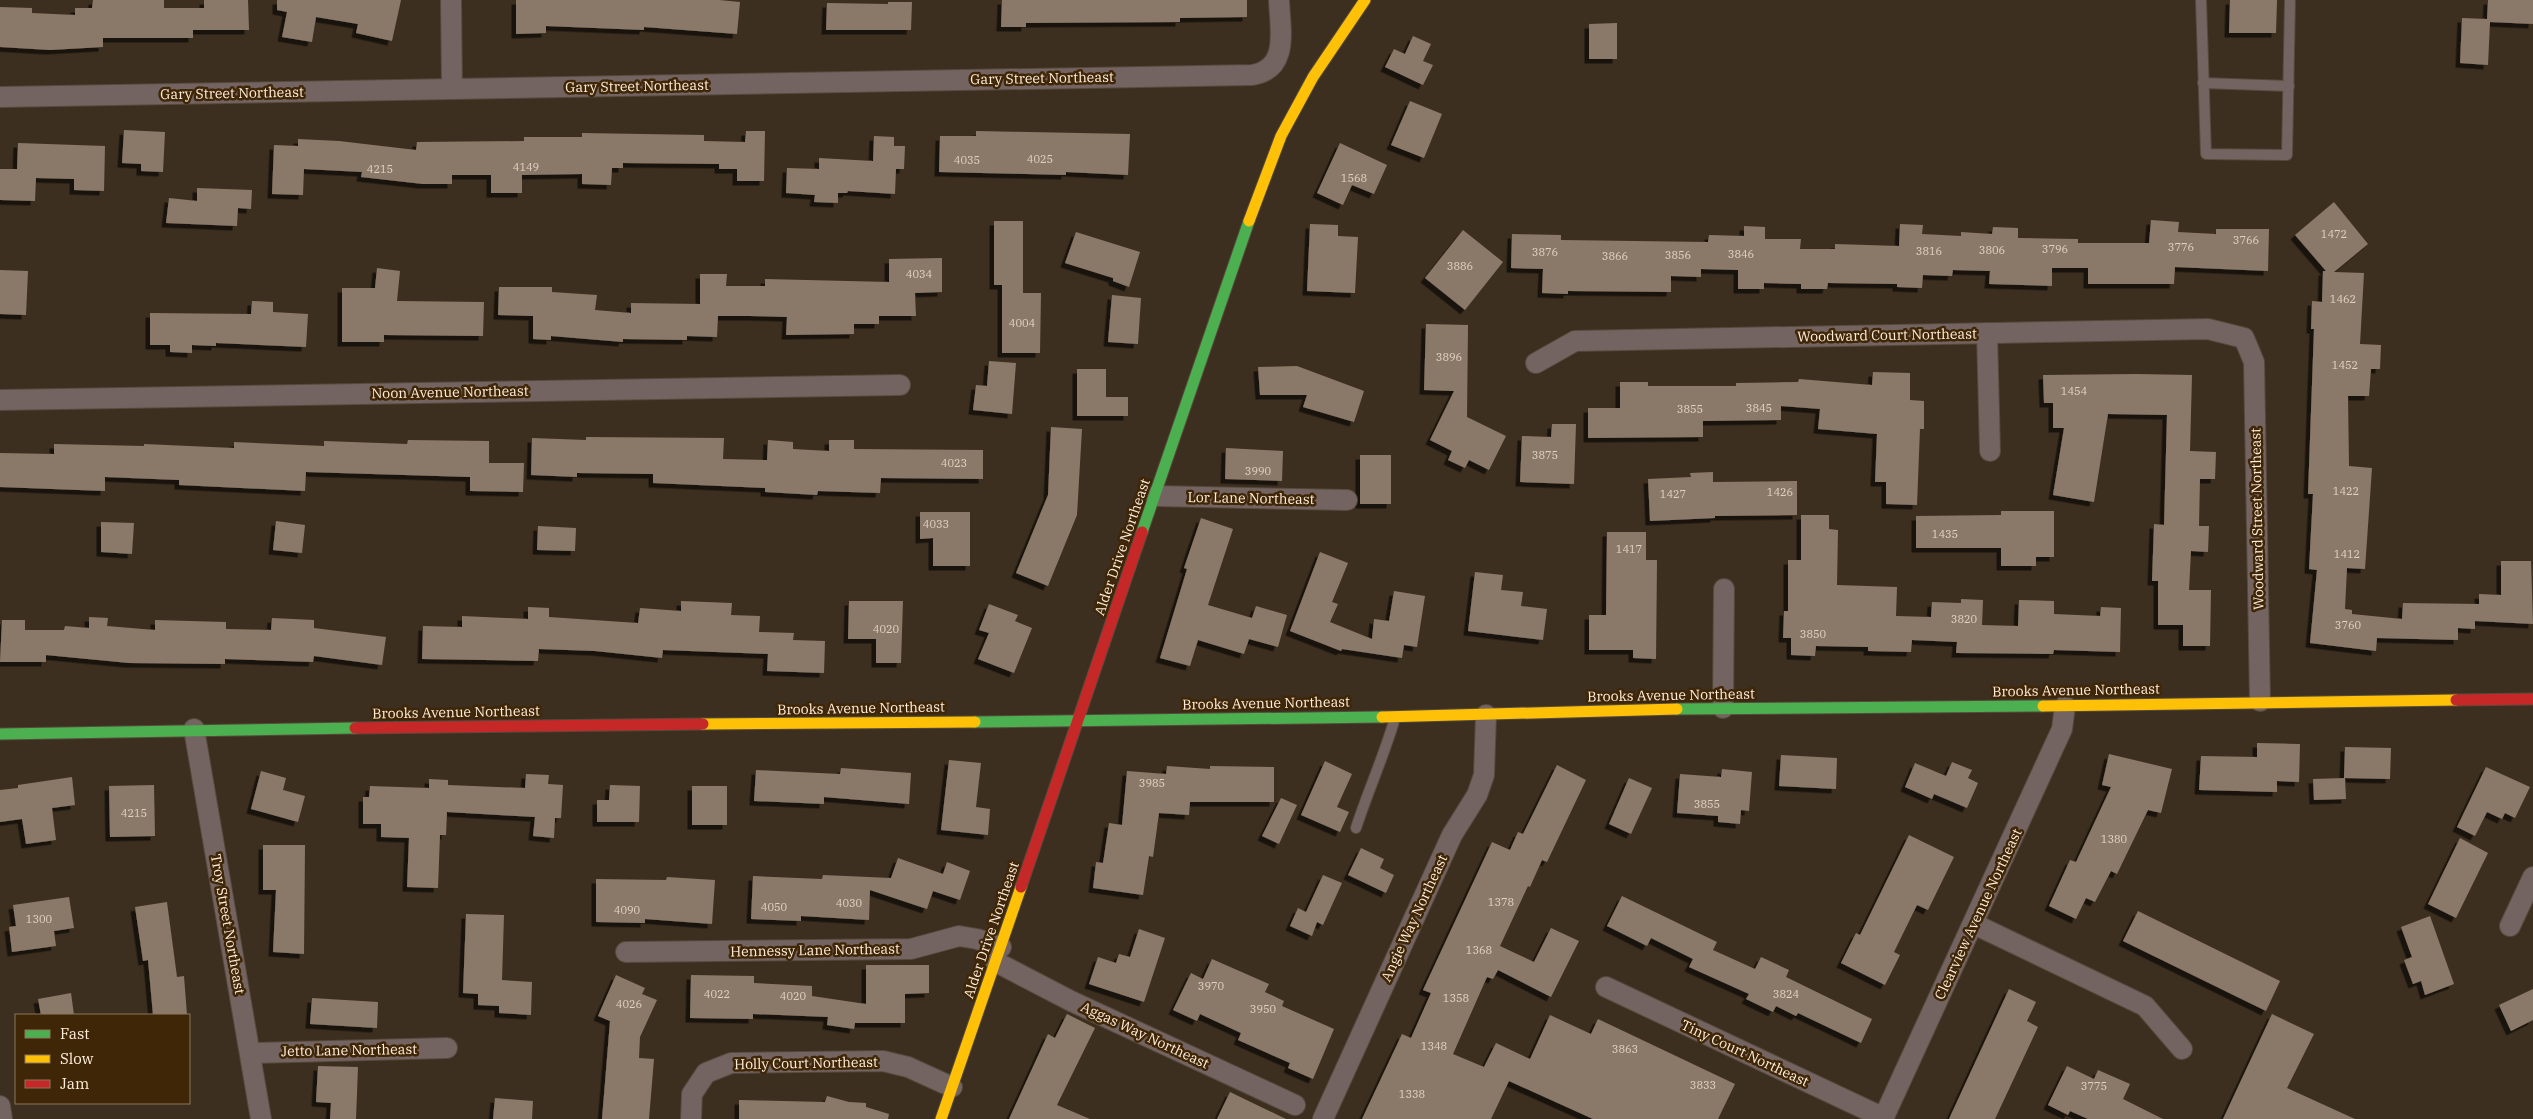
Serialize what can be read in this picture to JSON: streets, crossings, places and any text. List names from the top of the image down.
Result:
{
  "streets": {
    "street": [
      "Gary Street Northeast",
      "Woodward Court Northeast",
      "Noon Avenue Northeast",
      "Lor Lane Northeast",
      "Woodward Street Northeast",
      "Alder Drive Northeast",
      "Brooks Avenue Northeast",
      "Clearview Avenue Northeast",
      "Angie Way Northeast",
      "Troy Street Northeast",
      "Hennessy Lane Northeast",
      "Aggas Way Northeast",
      "Jetto Lane Northeast",
      "Tiny Court Northeast",
      "Holly Court Northeast"
    ]
  },
  "crossings": [
    ["Woodward Court Northeast", "Woodward Street Northeast"],
    ["Lor Lane Northeast", "Alder Drive Northeast"],
    ["Woodward Street Northeast", "Brooks Avenue Northeast"],
    ["Alder Drive Northeast", "Brooks Avenue Northeast"],
    ["Alder Drive Northeast", "Hennessy Lane Northeast"],
    ["Alder Drive Northeast", "Aggas Way Northeast"],
    ["Alder Drive Northeast", "Holly Court Northeast"],
    ["Brooks Avenue Northeast", "Clearview Avenue Northeast"],
    ["Brooks Avenue Northeast", "Angie Way Northeast"],
    ["Brooks Avenue Northeast", "Troy Street Northeast"],
    ["Clearview Avenue Northeast", "Tiny Court Northeast"],
    ["Troy Street Northeast", "Jetto Lane Northeast"],
    ["Hennessy Lane Northeast", "Aggas Way Northeast"]
  ],
  "house_numbers": [
    "4025",
    "4035",
    "4149",
    "4215",
    "1568",
    "1472",
    "3766",
    "3776",
    "3796",
    "3806",
    "3816",
    "3876",
    "3846",
    "3856",
    "3866",
    "3886",
    "4034",
    "1462",
    "4004",
    "3896",
    "1452",
    "1454",
    "3845",
    "3855",
    "3875",
    "4023",
    "3990",
    "1422",
    "1426",
    "1427",
    "4033",
    "1435",
    "1417",
    "1412",
    "3820",
    "3760",
    "4020",
    "3850",
    "3985",
    "3855",
    "4215",
    "1380",
    "1378",
    "4030",
    "4050",
    "4090",
    "1300",
    "1368",
    "3970",
    "4022",
    "3824",
    "4020",
    "1358",
    "4026",
    "3950",
    "1348",
    "3863",
    "3833",
    "3775",
    "1338"
  ],
  "legend": ["Fast", "Slow", "Jam"]
}
